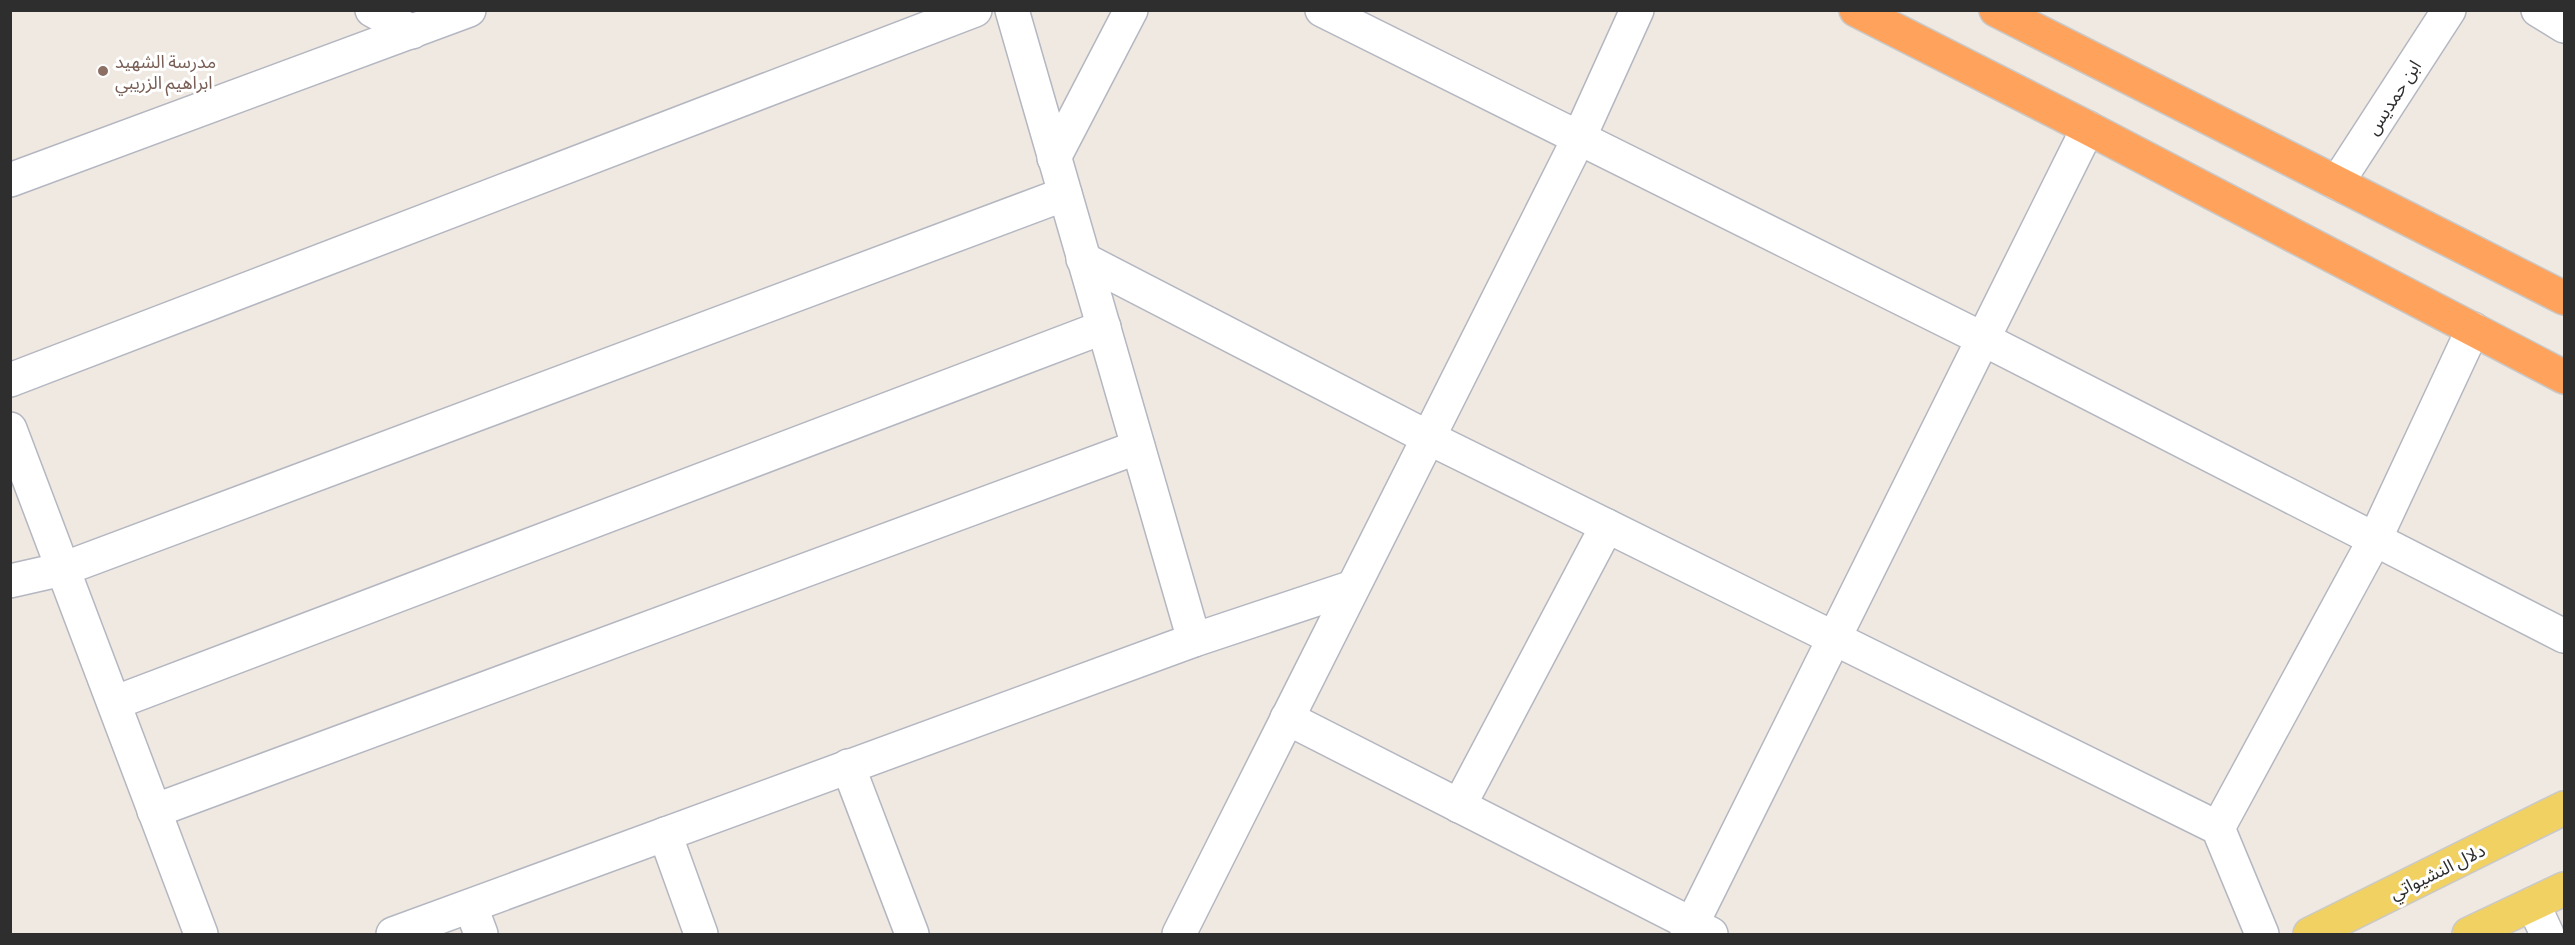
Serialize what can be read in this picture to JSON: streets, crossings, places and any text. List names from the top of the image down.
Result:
{
  "streets": {
    "main road": ["دلال النشيواتي"],
    "street": ["ابن حمديس"]
  },
  "places": ["مدرسة الشهيد ابراهيم الزريبي"]
}
